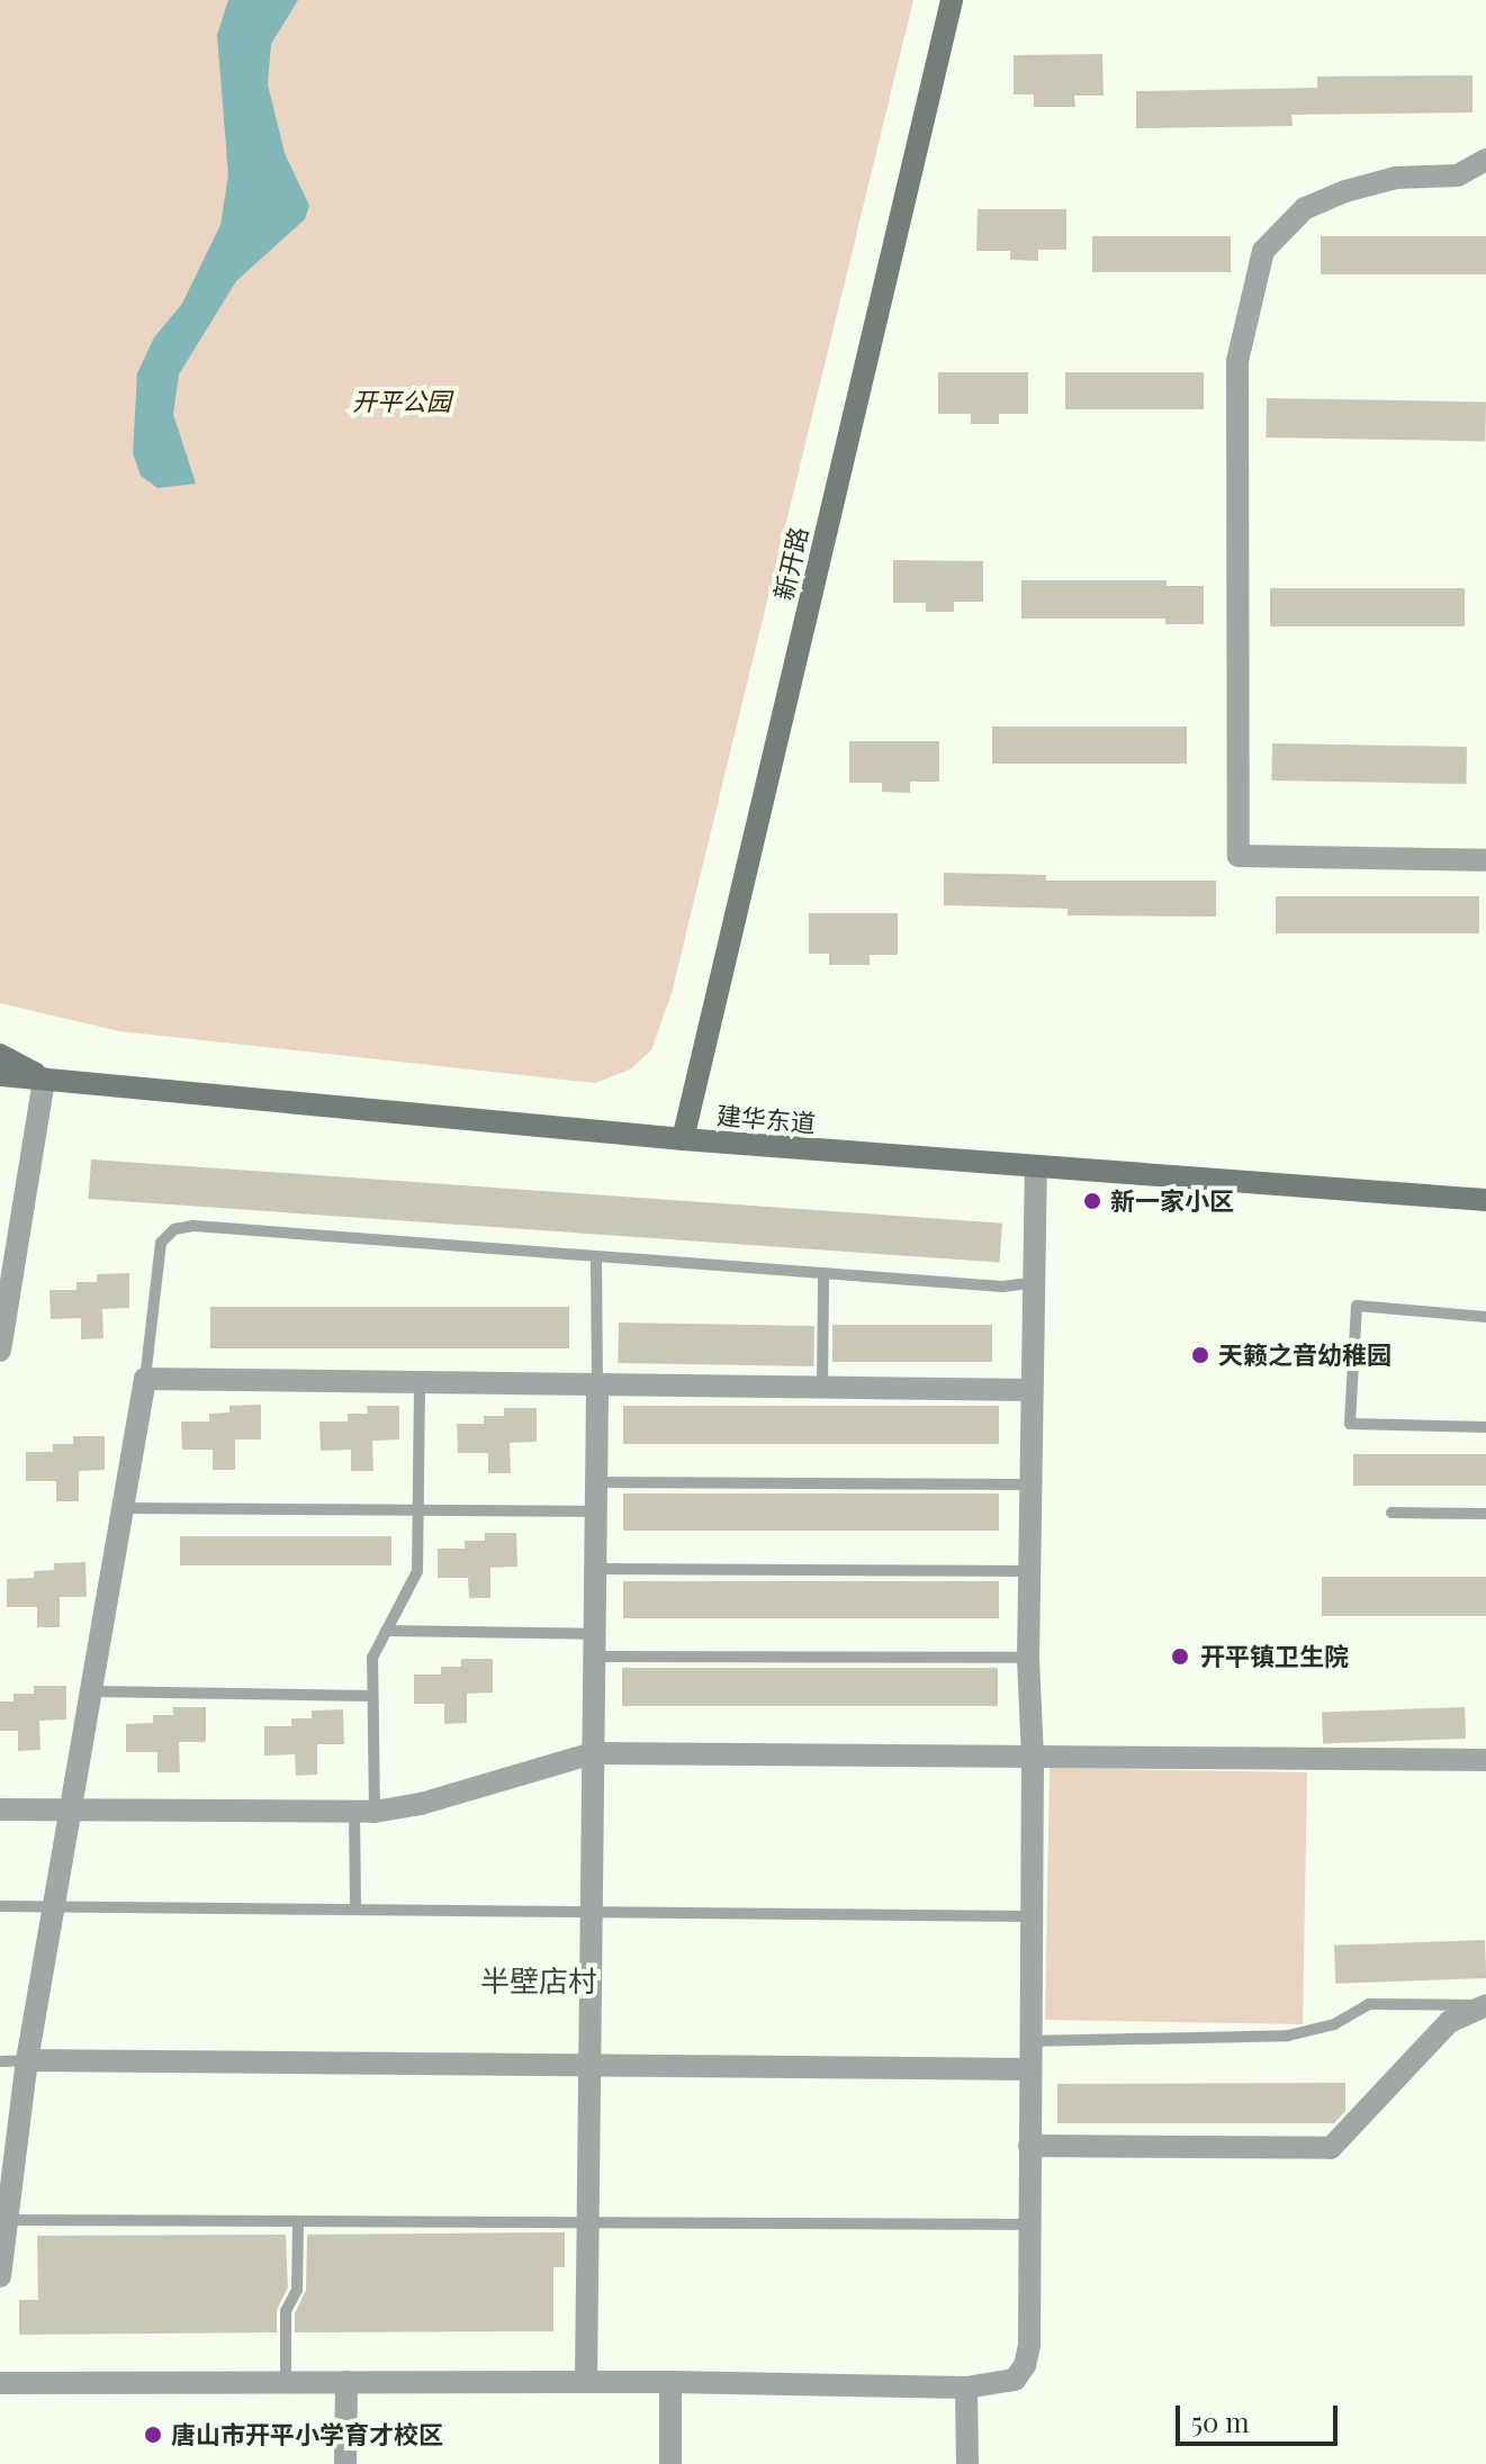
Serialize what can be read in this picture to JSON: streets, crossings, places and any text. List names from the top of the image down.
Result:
{
  "streets": {
    "main road": ["新开路", "建华东道"]
  },
  "crossings": [
    ["新开路", "建华东道"]
  ],
  "districts": ["半壁店村"],
  "parks": ["开平公园"],
  "places": [
    "新一家小区",
    "天籁之音幼稚园",
    "开平镇卫生院",
    "唐山市开平小学育才校区"
  ],
  "scale_bar": "50 m"
}
